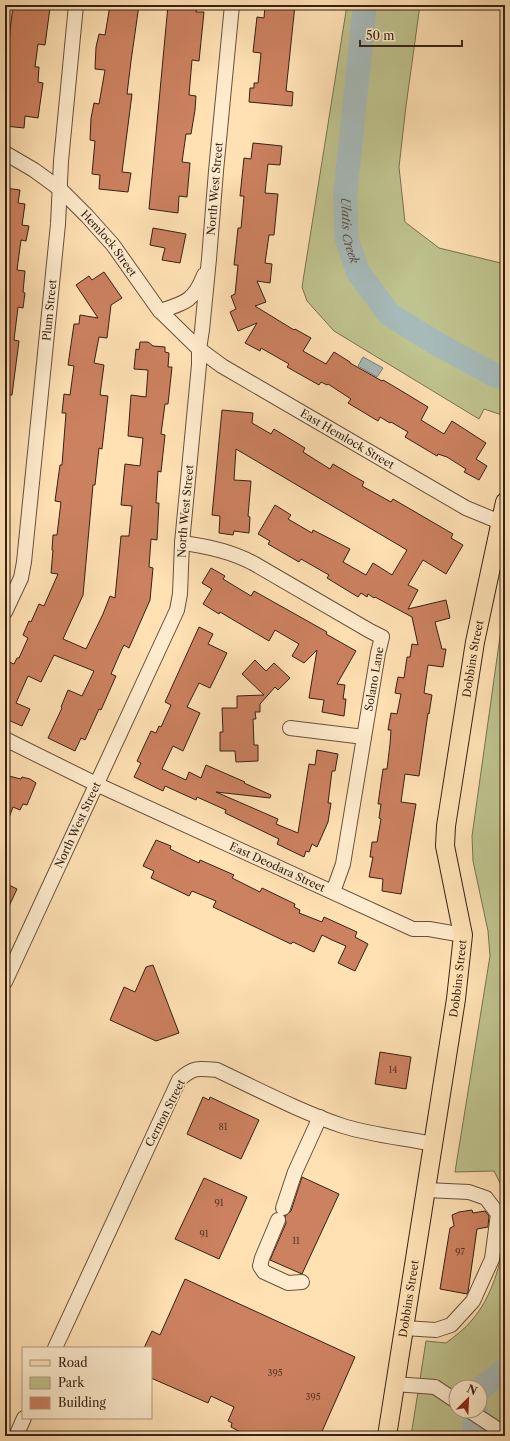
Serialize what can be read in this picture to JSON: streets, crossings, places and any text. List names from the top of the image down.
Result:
{
  "streets": {
    "main road": ["Dobbins Street"],
    "street": [
      "North West Street",
      "Hemlock Street",
      "Plum Street",
      "East Hemlock Street",
      "Solano Lane",
      "East Deodara Street",
      "Cernon Street"
    ]
  },
  "crossings": [
    ["North West Street", "Hemlock Street"],
    ["North West Street", "East Hemlock Street"],
    ["North West Street", "Solano Lane"],
    ["North West Street", "East Deodara Street"],
    ["Hemlock Street", "Plum Street"],
    ["Hemlock Street", "East Hemlock Street"],
    ["East Hemlock Street", "Dobbins Street"],
    ["Dobbins Street", "East Deodara Street"],
    ["Dobbins Street", "Cernon Street"],
    ["Solano Lane", "East Deodara Street"]
  ],
  "water": ["Ulatis Creek"],
  "house_numbers": [
    "14",
    "81",
    "91",
    "91",
    "11",
    "97",
    "395",
    "395"
  ],
  "legend": ["Road", "Park", "Building"],
  "scale_bar": "50 m",
  "north": "top right"
}
